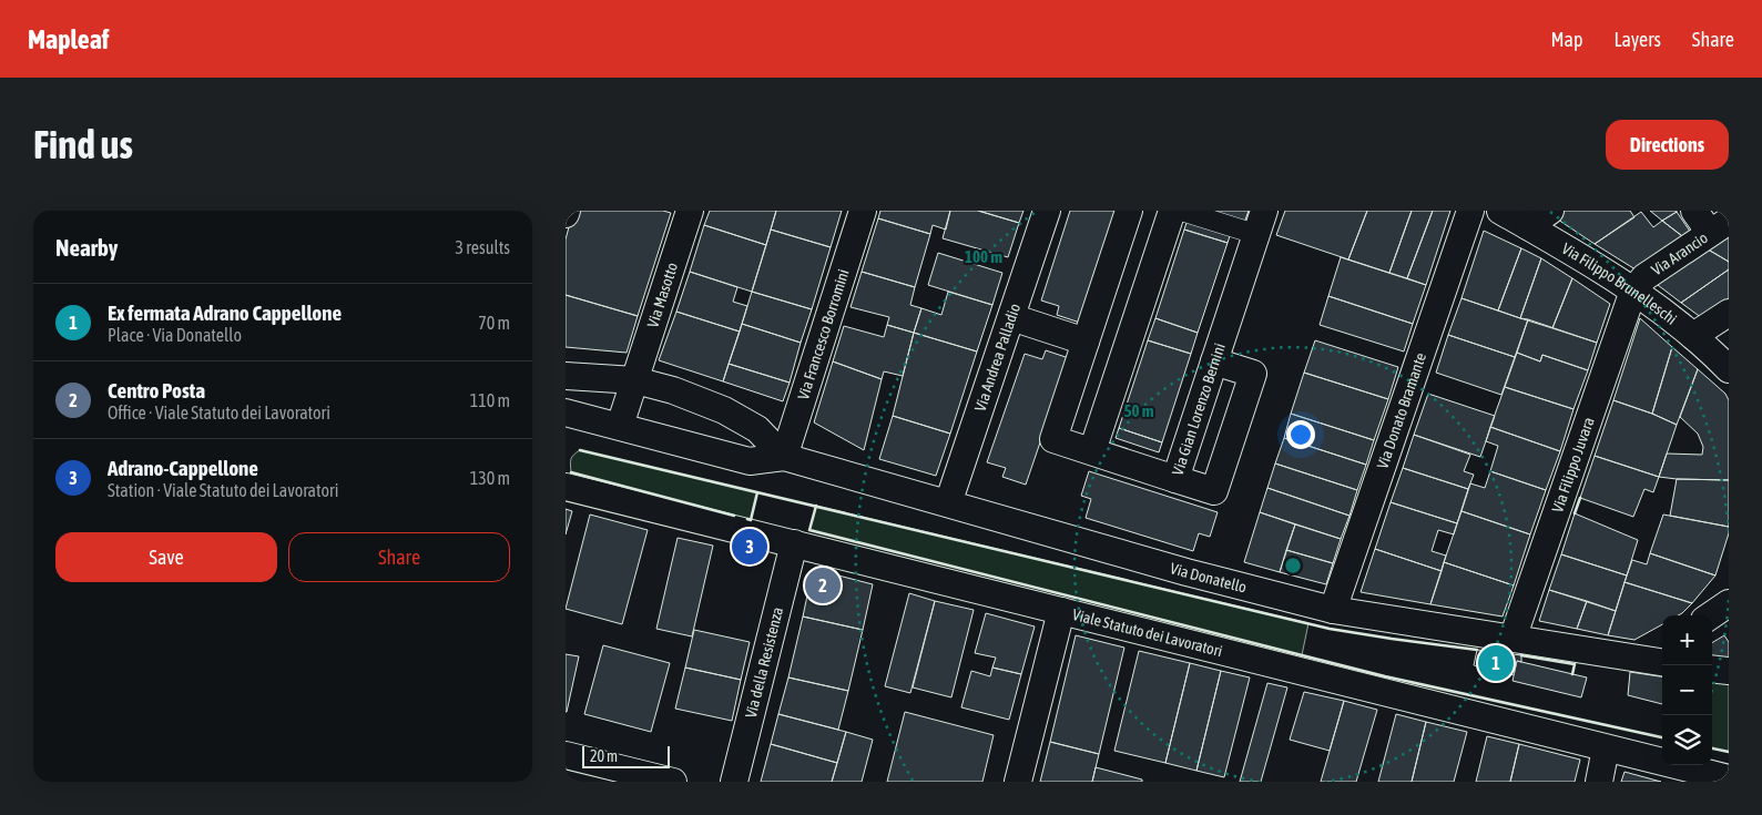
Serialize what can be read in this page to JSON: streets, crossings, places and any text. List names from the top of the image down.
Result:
{
  "streets": {
    "street": [
      "Via Arancio",
      "Via Filippo Brunelleschi",
      "Via Masotto",
      "Via Francesco Borromini",
      "Via Andrea Palladio",
      "Via Gian Lorenzo Bernini",
      "Via Donato Bramante",
      "Via Filippo Juvara",
      "Via Donatello",
      "Viale Statuto dei Lavoratori",
      "Via della Resistenza"
    ]
  },
  "crossings": [
    ["Via Arancio", "Via Filippo Brunelleschi"],
    ["Via Arancio", "Via Filippo Juvara"],
    ["Via Filippo Brunelleschi", "Via Filippo Juvara"],
    ["Via Francesco Borromini", "Via Donatello"],
    ["Via Andrea Palladio", "Via Donatello"],
    ["Via Donato Bramante", "Via Donatello"],
    ["Via Filippo Juvara", "Via Donatello"],
    ["Viale Statuto dei Lavoratori", "Via della Resistenza"]
  ],
  "scale_bar": "20 m",
  "page": {
    "header": "Mapleaf",
    "nav": ["Map", "Layers", "Share"],
    "buttons": [
      "Directions",
      ["Save", "Share"]
    ],
    "title": "Find us",
    "heading": ["Nearby", "3 results"],
    "list": [
      {
        "mark": "1",
        "name": "Ex fermata Adrano Cappellone",
        "note": "Place · Via Donatello",
        "value": "70 m"
      },
      {
        "mark": "2",
        "name": "Centro Posta",
        "note": "Office · Viale Statuto dei Lavoratori",
        "value": "110 m"
      },
      {
        "mark": "3",
        "name": "Adrano-Cappellone",
        "note": "Station · Viale Statuto dei Lavoratori",
        "value": "130 m"
      }
    ],
    "pins": ["3", "2", "1"],
    "map_buttons": ["+", "−"],
    "scale": "20 m"
  },
  "rings": ["100 m", "50 m"]
}
